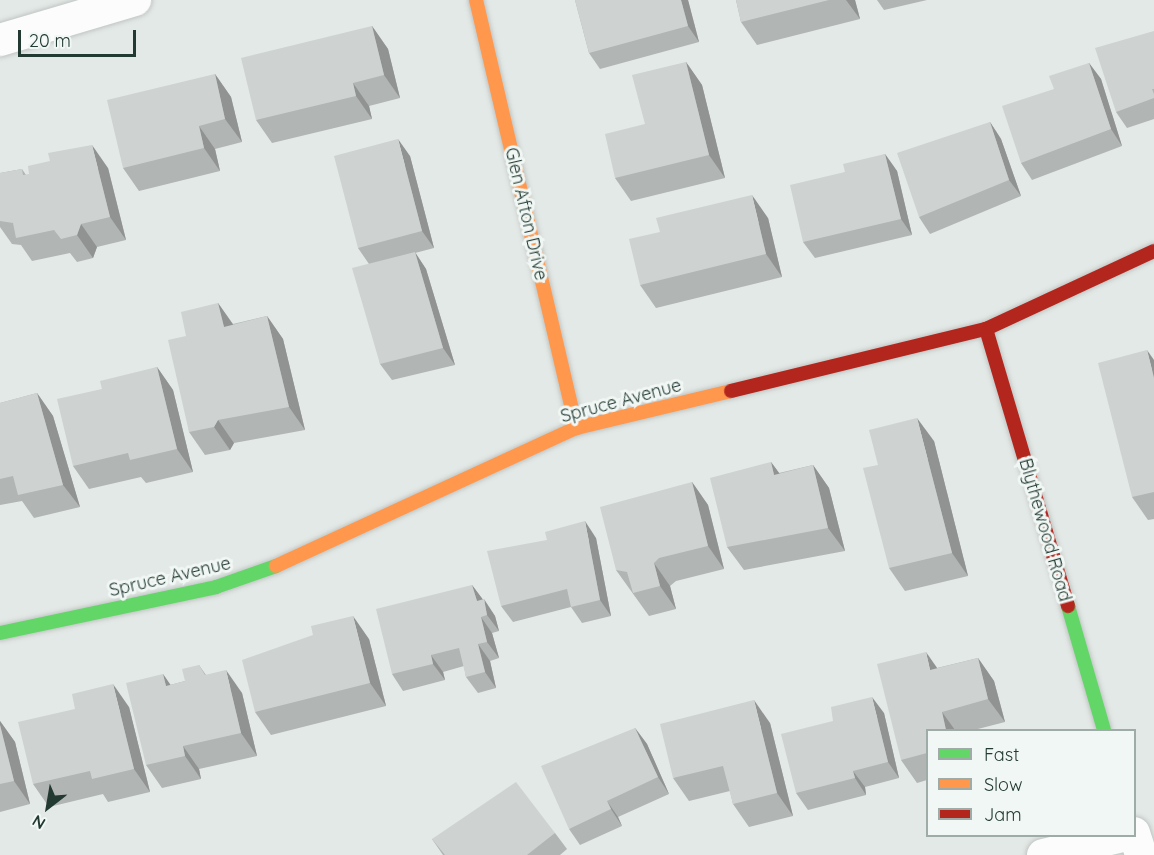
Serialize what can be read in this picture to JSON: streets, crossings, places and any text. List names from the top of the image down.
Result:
{
  "streets": {
    "street": ["Glen Afton Drive", "Spruce Avenue", "Blythewood Road"]
  },
  "crossings": [
    ["Glen Afton Drive", "Spruce Avenue"],
    ["Spruce Avenue", "Blythewood Road"]
  ],
  "legend": ["Fast", "Slow", "Jam"],
  "scale_bar": "20 m",
  "north": "bottom left"
}
